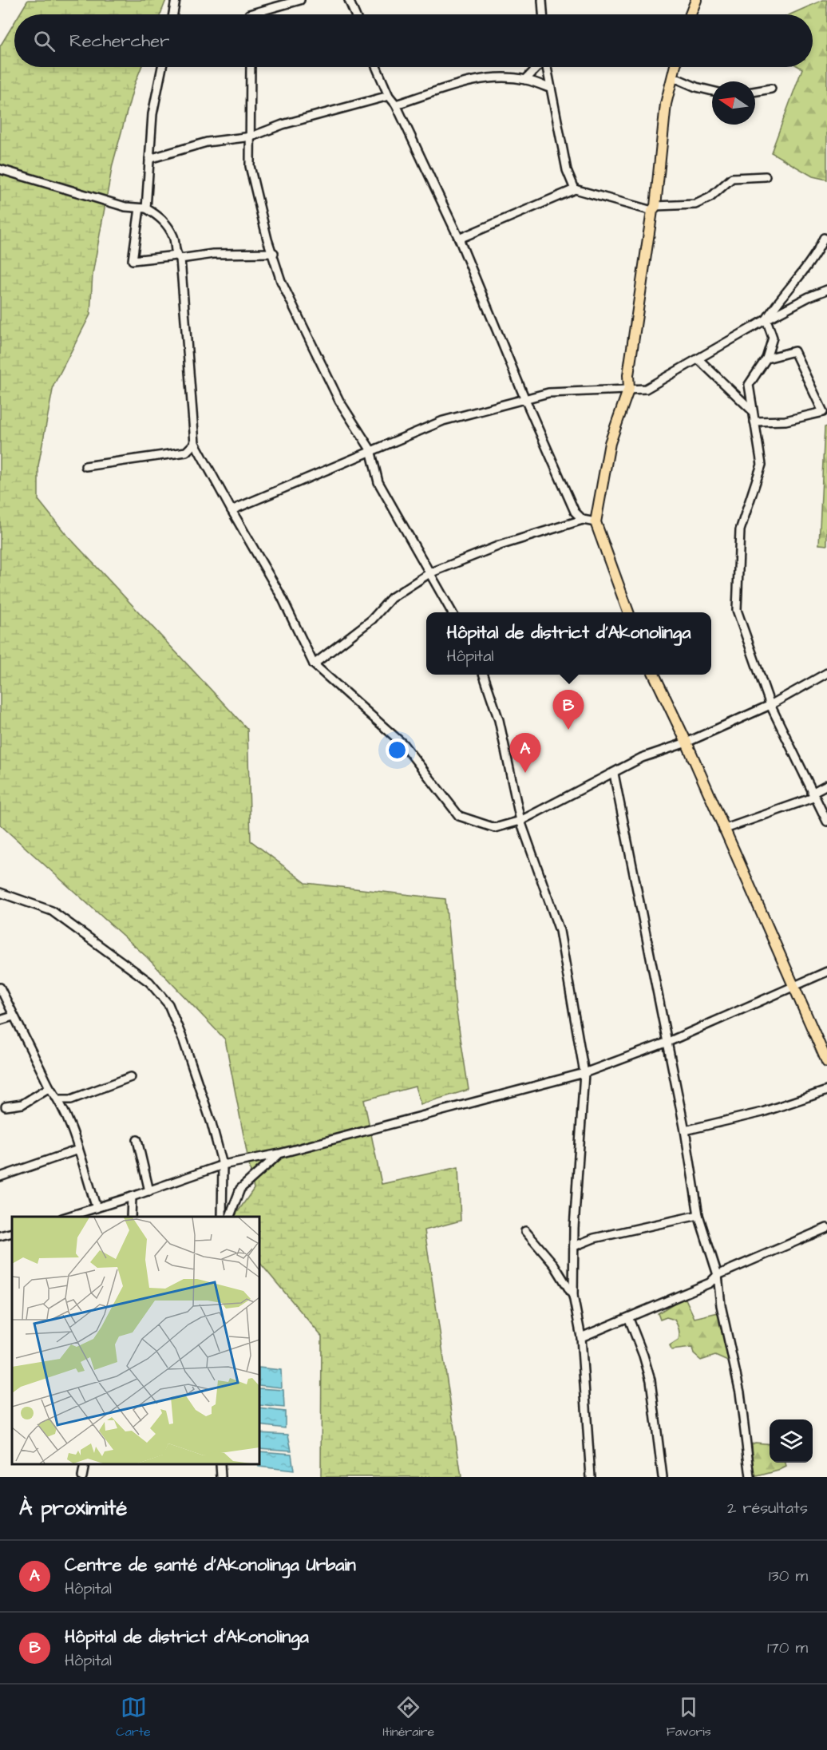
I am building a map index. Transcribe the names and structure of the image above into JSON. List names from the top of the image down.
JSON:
{
  "north": "left",
  "page": {
    "search": "Rechercher",
    "popup": ["Hôpital de district d'Akonolinga", "Hôpital"],
    "pins": ["B", "A"],
    "heading": ["À proximité", "2 résultats"],
    "list": [
      {
        "mark": "A",
        "name": "Centre de santé d'Akonolinga Urbain",
        "note": "Hôpital",
        "value": "130 m"
      },
      {
        "mark": "B",
        "name": "Hôpital de district d'Akonolinga",
        "note": "Hôpital",
        "value": "170 m"
      }
    ],
    "nav": ["Carte", "Itinéraire", "Favoris"]
  }
}
